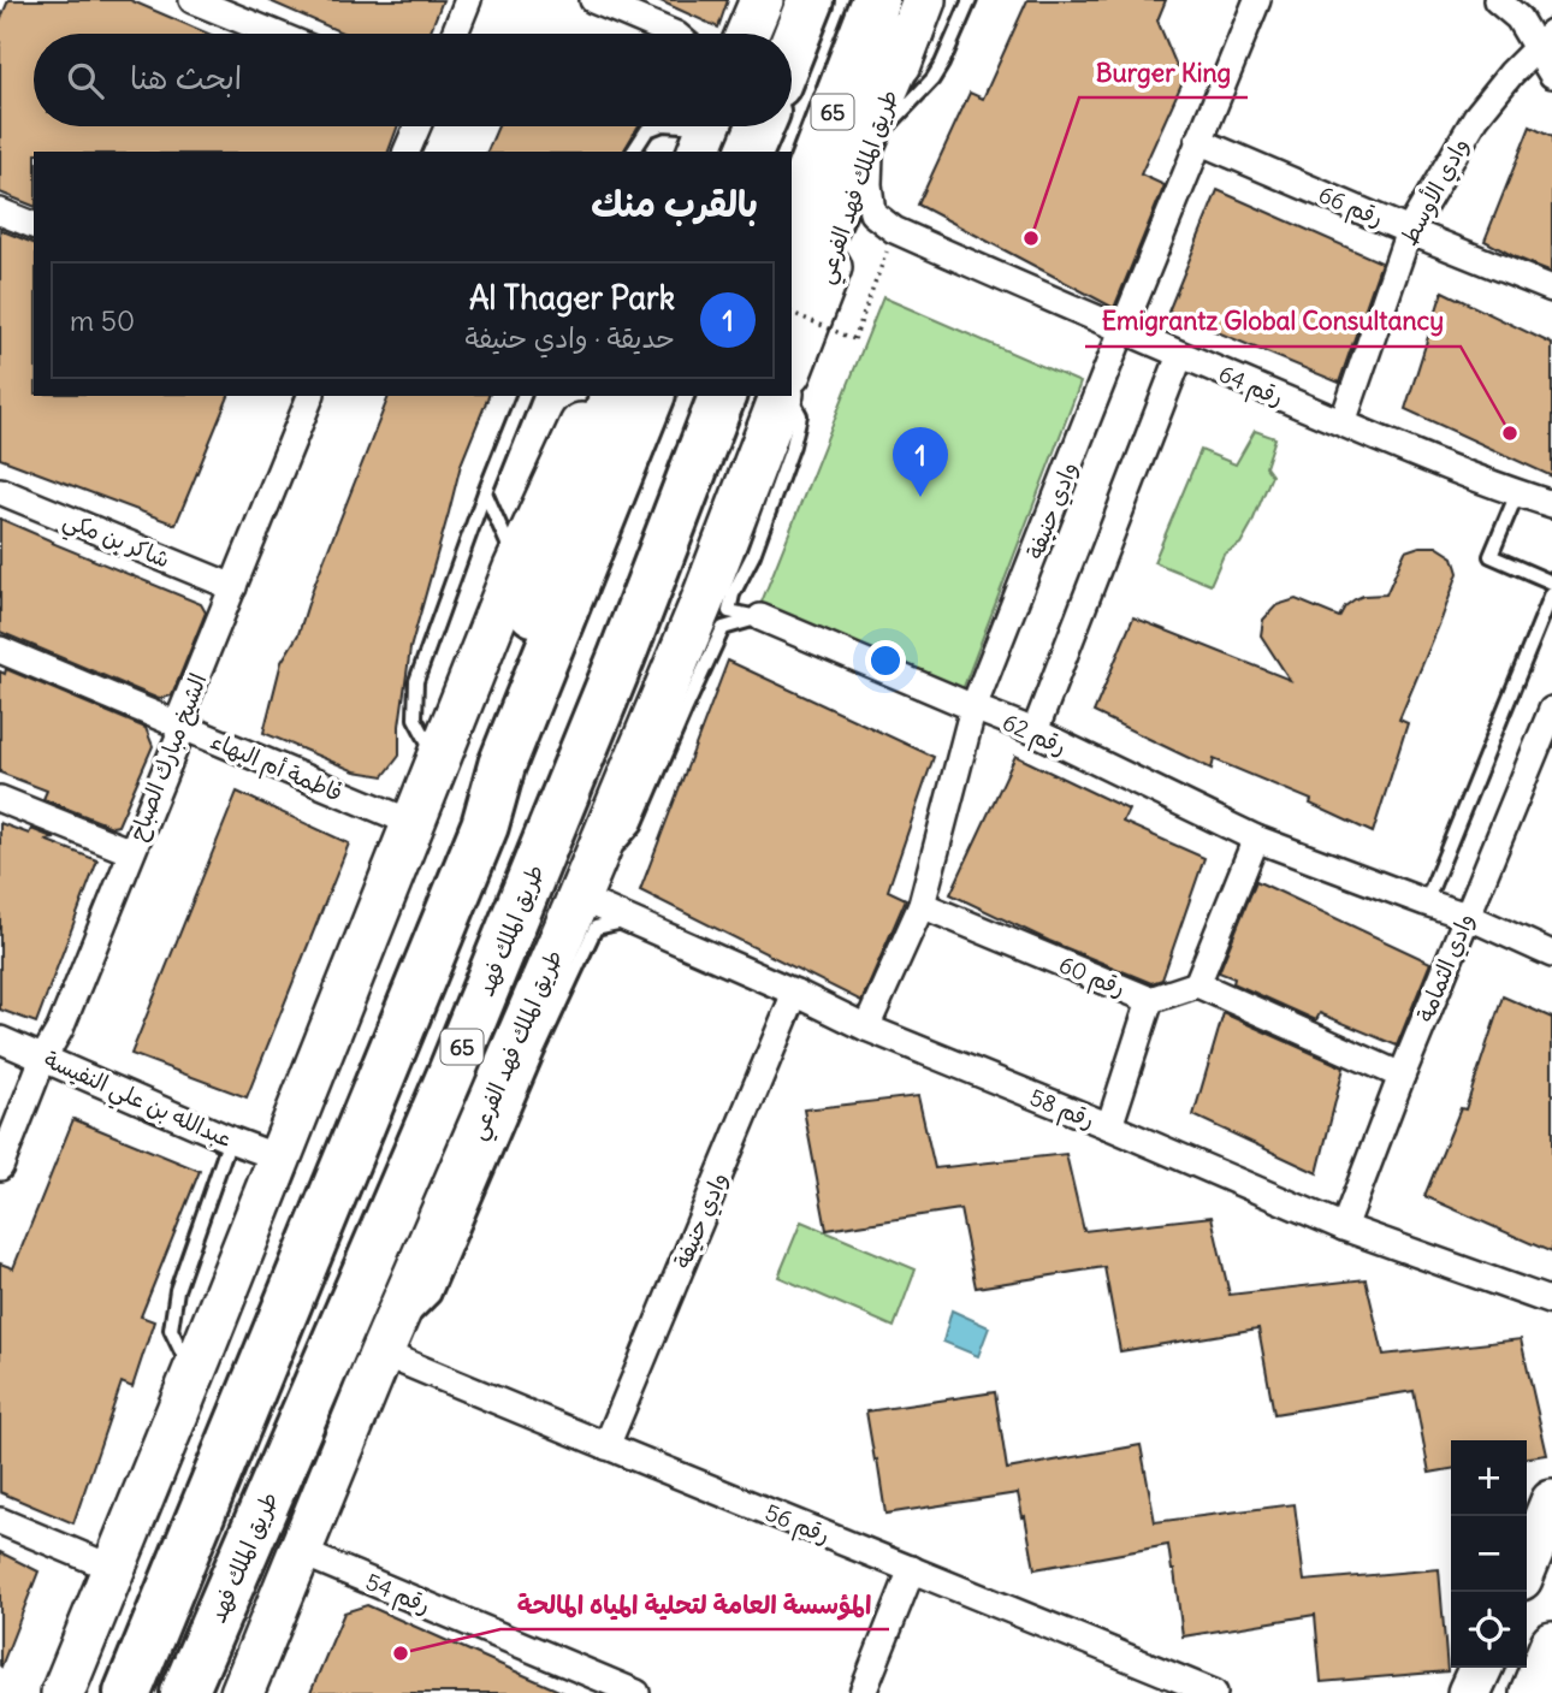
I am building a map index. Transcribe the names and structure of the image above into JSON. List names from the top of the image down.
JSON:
{
  "streets": {
    "highway": ["65", "طريق الملك فهد"],
    "main road": ["طريق الملك فهد الفرعي"],
    "street": [
      "وادي الأوسط",
      "رقم 66",
      "رقم 64",
      "وادي حنيفة",
      "شاكر بن مكي",
      "رقم 62",
      "الشيخ مبارك الصباح",
      "فاطمة أم البهاء",
      "وادي الثمامة",
      "رقم 60",
      "عبدالله بن علي النفيسة",
      "رقم 58",
      "رقم 56",
      "رقم 54"
    ]
  },
  "crossings": [
    ["طريق الملك فهد الفرعي", "رقم 64"],
    ["طريق الملك فهد الفرعي", "رقم 58"],
    ["طريق الملك فهد الفرعي", "رقم 56"],
    ["طريق الملك فهد الفرعي", "رقم 54"],
    ["وادي الأوسط", "رقم 66"],
    ["وادي الأوسط", "رقم 64"],
    ["رقم 66", "وادي حنيفة"],
    ["رقم 64", "وادي حنيفة"],
    ["وادي حنيفة", "رقم 62"],
    ["وادي حنيفة", "رقم 60"],
    ["وادي حنيفة", "رقم 58"],
    ["وادي حنيفة", "رقم 56"],
    ["شاكر بن مكي", "الشيخ مبارك الصباح"],
    ["رقم 62", "وادي الثمامة"],
    ["الشيخ مبارك الصباح", "فاطمة أم البهاء"],
    ["الشيخ مبارك الصباح", "عبدالله بن علي النفيسة"],
    ["وادي الثمامة", "رقم 58"]
  ],
  "places": ["Burger King", "Emigrantz Global Consultancy", "المؤسسة العامة لتحلية المياه المالحة"],
  "page": {
    "search": "ابحث هنا",
    "heading": "بالقرب منك",
    "list": [
      {
        "mark": "1",
        "name": "Al Thager Park",
        "note": "حديقة · وادي حنيفة",
        "value": "50 m"
      }
    ],
    "pins": "1",
    "map_buttons": ["+", "−"]
  }
}
